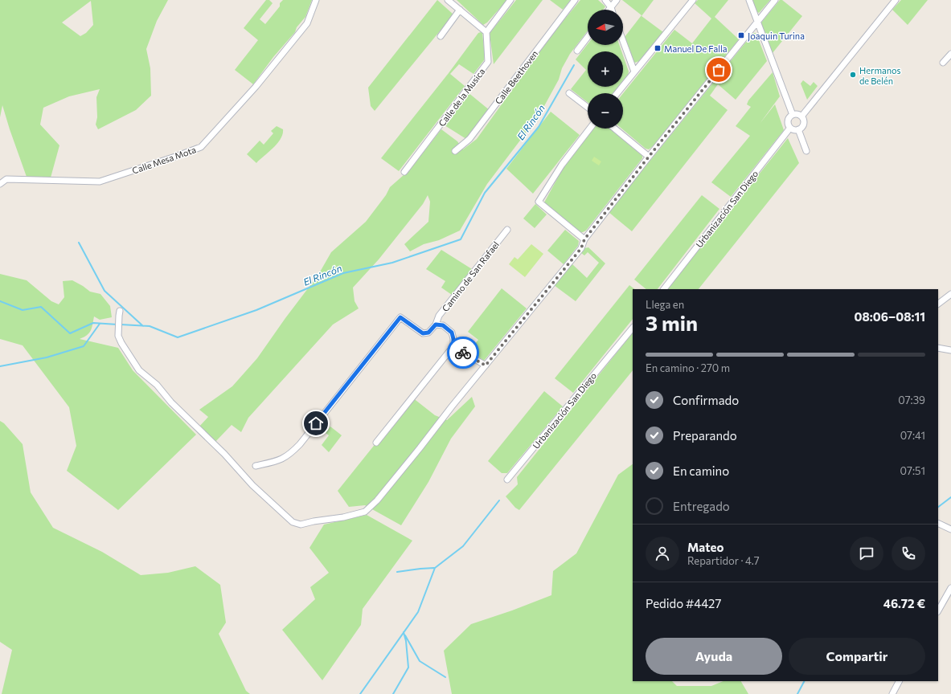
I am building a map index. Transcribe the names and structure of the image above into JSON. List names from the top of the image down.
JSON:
{
  "streets": {
    "street": [
      "Calle Beethoven",
      "Calle de la Musica",
      "Calle Mesa Mota",
      "Urbanización San Diego",
      "Camino de San Rafael"
    ]
  },
  "water": ["El Rincón"],
  "places": {
    "transit": ["Joaquin Turina", "Manuel De Falla"],
    "other": ["Hermanos de Belén"]
  },
  "north": "left",
  "page": {
    "map_buttons": ["+", "−"],
    "heading": ["3 min", "Llega en", "08:06–08:11"],
    "panel": [
      "Mateo",
      "Repartidor · 4.7",
      "Pedido #4427",
      "46.72 €"
    ],
    "bar": "En camino · 270 m",
    "list": [
      ["Confirmado", "07:39"],
      ["Preparando", "07:41"],
      ["En camino", "07:51"],
      "Entregado"
    ],
    "buttons": ["Ayuda", "Compartir"]
  }
}
